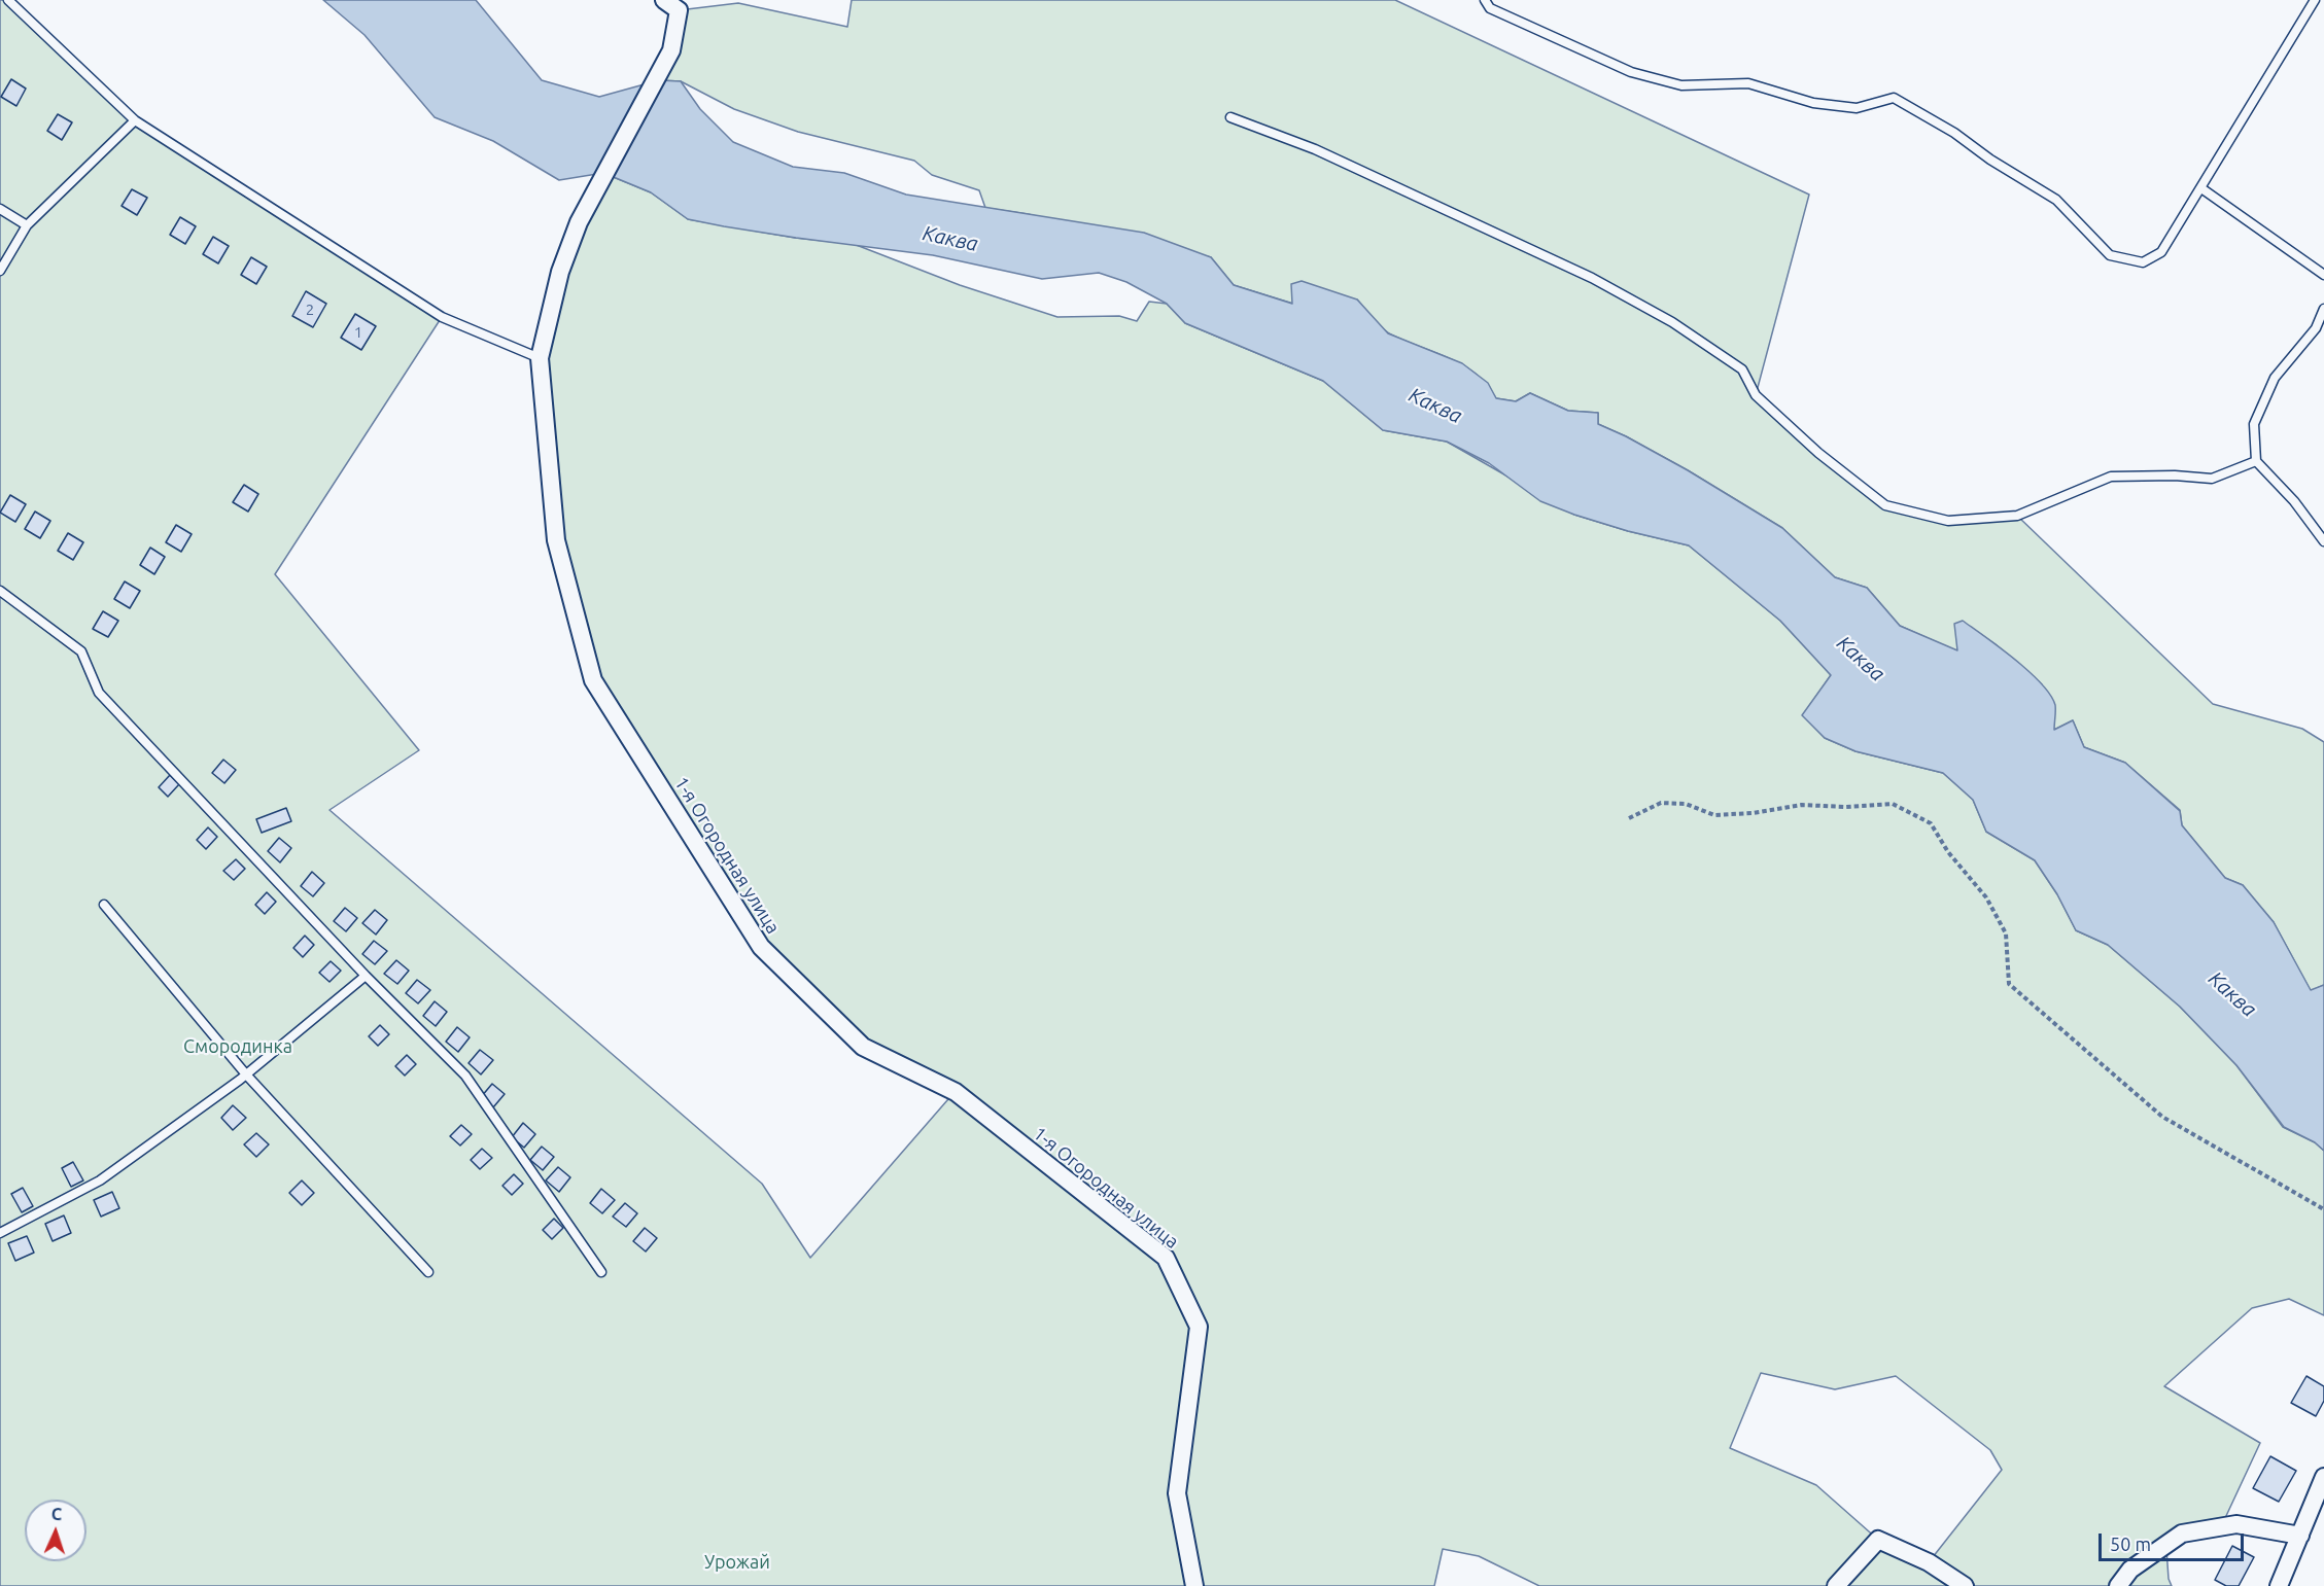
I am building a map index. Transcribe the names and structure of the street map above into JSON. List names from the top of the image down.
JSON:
{
  "streets": {
    "street": ["1-я Огородная улица"]
  },
  "water": ["Каква"],
  "parks": ["Смородинка", "Урожай"],
  "house_numbers": ["2", "1"],
  "scale_bar": "50 m",
  "north": "top"
}
